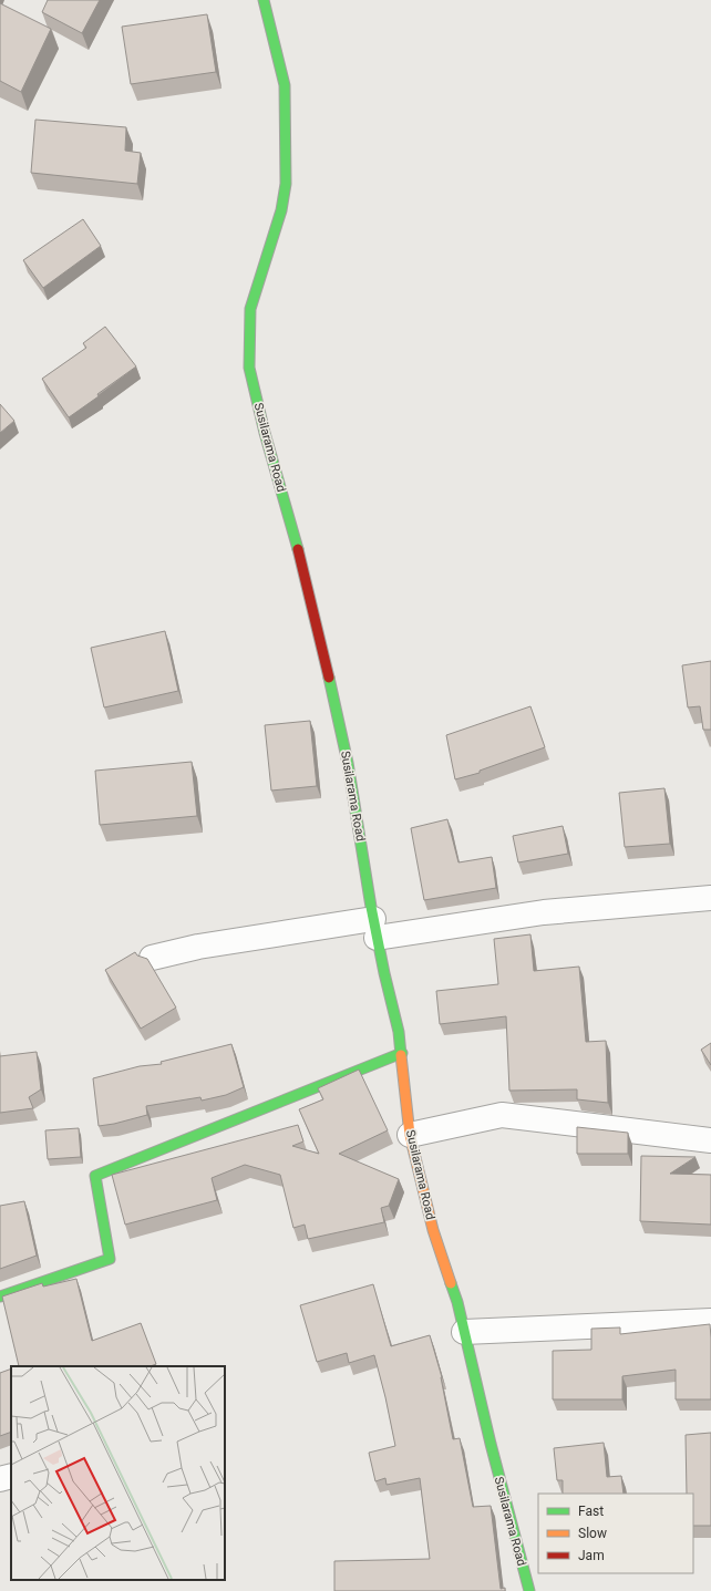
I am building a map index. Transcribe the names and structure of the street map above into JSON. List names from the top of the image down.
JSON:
{
  "streets": {
    "street": ["Susilarama Road"]
  },
  "legend": ["Fast", "Slow", "Jam"]
}
